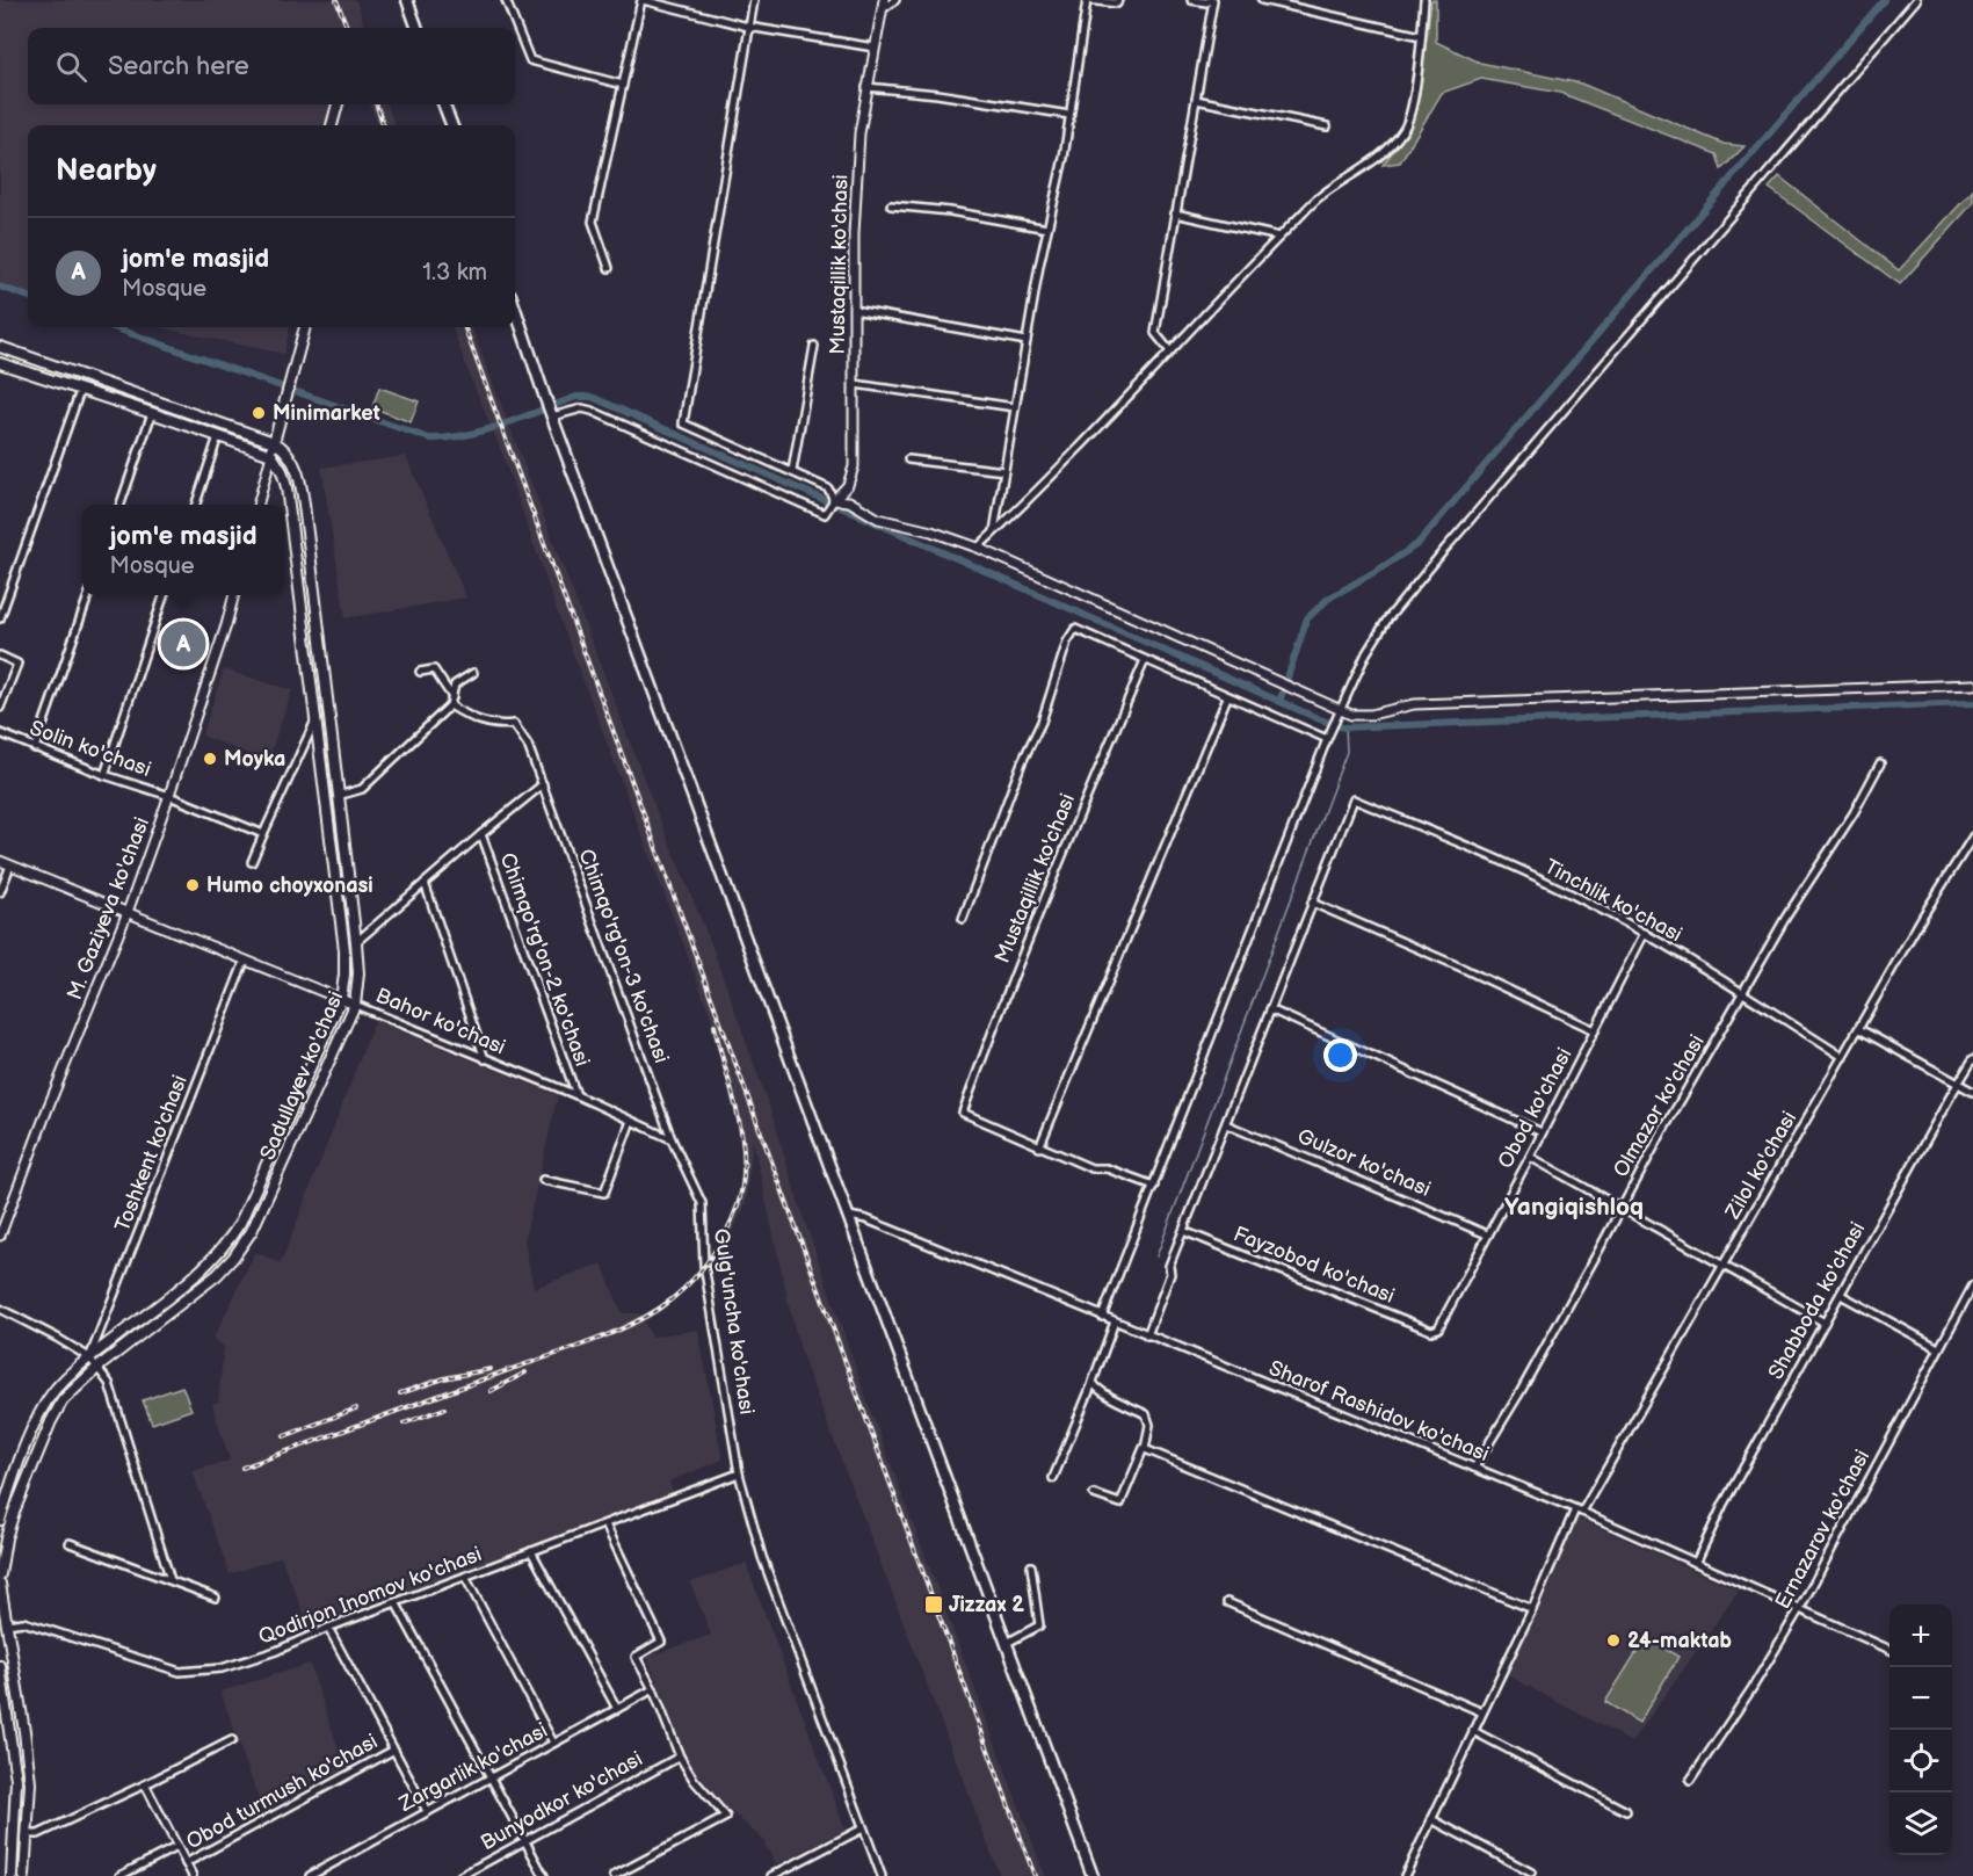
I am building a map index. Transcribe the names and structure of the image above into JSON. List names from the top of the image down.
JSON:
{
  "streets": {
    "main road": ["Sadullayev ko'chasi"],
    "street": [
      "Mustaqillik ko'chasi",
      "Solin ko'chasi",
      "Tinchlik ko'chasi",
      "M. Gaziyeva ko'chasi",
      "Chimqo'rg'on-3 ko'chasi",
      "Chimqo'rg'on-2 ko'chasi",
      "Bahor ko'chasi",
      "Olmazor ko'chasi",
      "Obod ko'chasi",
      "Toshkent ko'chasi",
      "Gulzor ko'chasi",
      "Zilol ko'chasi",
      "Fayzobod ko'chasi",
      "Shabboda ko'chasi",
      "Gulg'uncha ko'chasi",
      "Sharof Rashidov ko'chasi",
      "Ernazarov ko'chasi",
      "Qodirjon Inomov ko'chasi",
      "Zargarlik ko'chasi",
      "Obod turmush ko'chasi",
      "Bunyodkor ko'chasi"
    ]
  },
  "crossings": [
    ["Solin ko'chasi", "M. Gaziyeva ko'chasi"],
    ["Tinchlik ko'chasi", "Olmazor ko'chasi"],
    ["Tinchlik ko'chasi", "Obod ko'chasi"],
    ["Tinchlik ko'chasi", "Zilol ko'chasi"],
    ["M. Gaziyeva ko'chasi", "Bahor ko'chasi"],
    ["Chimqo'rg'on-3 ko'chasi", "Bahor ko'chasi"],
    ["Chimqo'rg'on-3 ko'chasi", "Gulg'uncha ko'chasi"],
    ["Chimqo'rg'on-2 ko'chasi", "Bahor ko'chasi"],
    ["Bahor ko'chasi", "Sadullayev ko'chasi"],
    ["Bahor ko'chasi", "Toshkent ko'chasi"],
    ["Bahor ko'chasi", "Gulg'uncha ko'chasi"],
    ["Olmazor ko'chasi", "Sharof Rashidov ko'chasi"],
    ["Obod ko'chasi", "Gulzor ko'chasi"],
    ["Obod ko'chasi", "Fayzobod ko'chasi"],
    ["Zilol ko'chasi", "Sharof Rashidov ko'chasi"],
    ["Shabboda ko'chasi", "Sharof Rashidov ko'chasi"],
    ["Gulg'uncha ko'chasi", "Qodirjon Inomov ko'chasi"],
    ["Sharof Rashidov ko'chasi", "Ernazarov ko'chasi"]
  ],
  "districts": ["Yangiqishloq"],
  "places": {
    "other": [
      "Minimarket",
      "Moyka",
      "Humo choyxonasi",
      "24-maktab"
    ],
    "transit": ["Jizzax 2"]
  },
  "page": {
    "search": "Search here",
    "heading": "Nearby",
    "list": [
      {
        "mark": "A",
        "name": "jom'e masjid",
        "note": "Mosque",
        "value": "1.3 km"
      }
    ],
    "popup": ["jom'e masjid", "Mosque"],
    "pins": "A",
    "map_buttons": ["+", "−"]
  }
}
